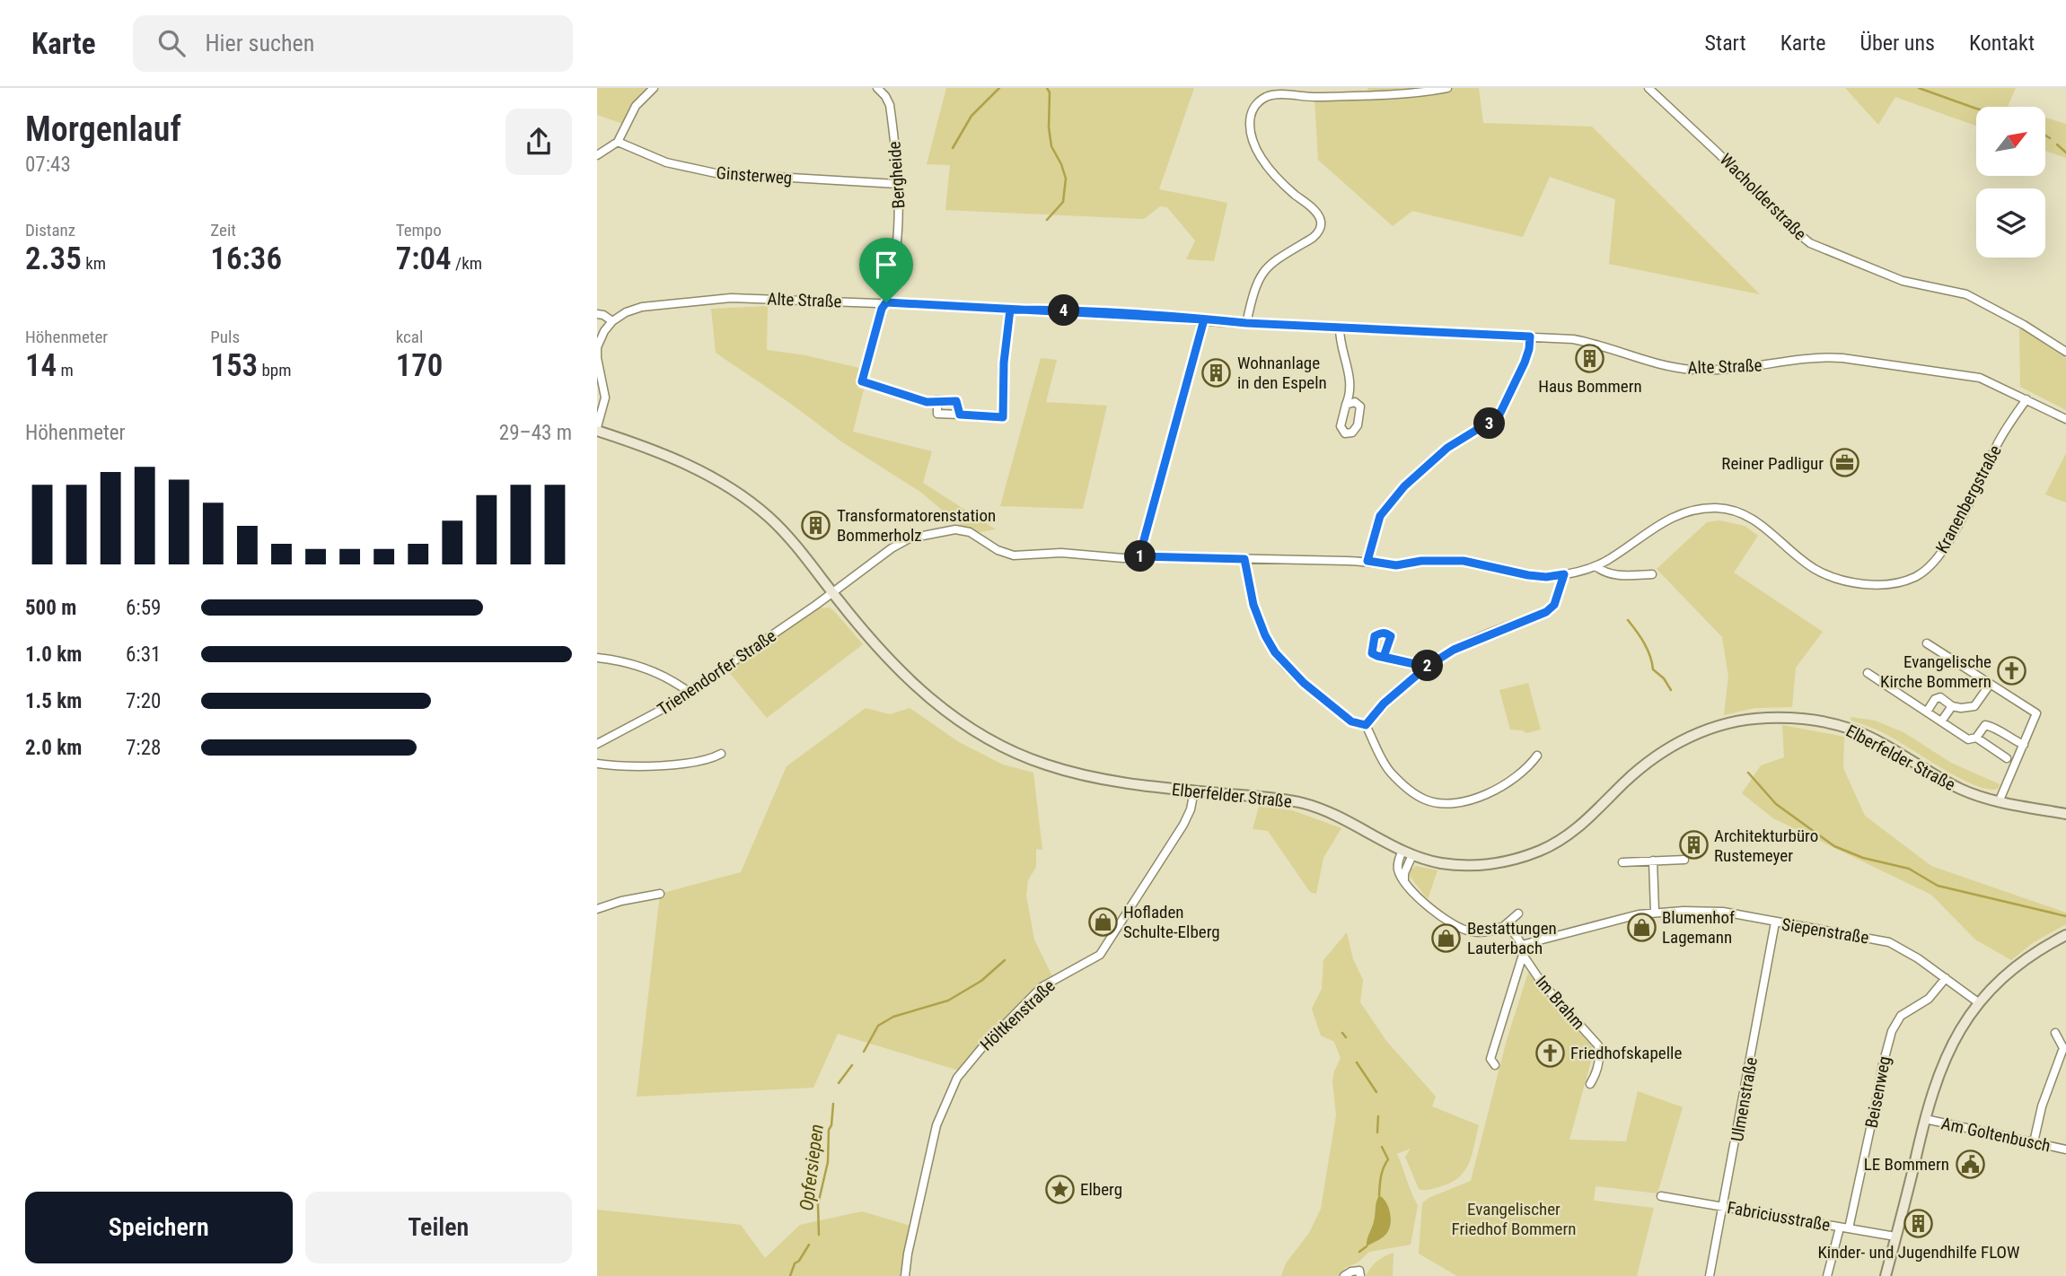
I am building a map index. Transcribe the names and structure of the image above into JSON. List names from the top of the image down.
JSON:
{
  "streets": {
    "main road": ["Elberfelder Straße"],
    "street": [
      "Ginsterweg",
      "Bergheide",
      "Wacholderstraße",
      "Alte Straße",
      "Kranenbergstraße",
      "Trienendorfer Straße",
      "Siepenstraße",
      "Im Brahm",
      "Höltkenstraße",
      "Beisenweg",
      "Ulmenstraße",
      "Am Goltenbusch",
      "Fabriciusstraße"
    ]
  },
  "crossings": [
    ["Ginsterweg", "Bergheide"],
    ["Bergheide", "Alte Straße"],
    ["Alte Straße", "Kranenbergstraße"],
    ["Kranenbergstraße", "Trienendorfer Straße"],
    ["Kranenbergstraße", "Elberfelder Straße"],
    ["Trienendorfer Straße", "Elberfelder Straße"],
    ["Elberfelder Straße", "Höltkenstraße"],
    ["Siepenstraße", "Beisenweg"],
    ["Siepenstraße", "Ulmenstraße"],
    ["Beisenweg", "Fabriciusstraße"],
    ["Ulmenstraße", "Fabriciusstraße"]
  ],
  "water": ["Opfersiepen"],
  "parks": ["Evangelischer Friedhof Bommern"],
  "places": {
    "building": [
      "Haus Bommern",
      "Wohnanlage in den Espeln",
      "Transformatorenstation Bommerholz",
      "Architekturbüro Rustemeyer",
      "Kinder- und Jugendhilfe FLOW"
    ],
    "office": ["Reiner Padligur"],
    "church": ["Evangelische Kirche Bommern", "Friedhofskapelle"],
    "shop": ["Hofladen Schulte-Elberg", "Blumenhof Lagemann", "Bestattungen Lauterbach"],
    "public building": ["LE Bommern"],
    "place": ["Elberg"]
  },
  "north": "top right",
  "page": {
    "header": "Karte",
    "search": "Hier suchen",
    "nav": [
      "Start",
      "Karte",
      "Über uns",
      "Kontakt"
    ],
    "heading": ["Morgenlauf", "07:43"],
    "stats": [
      ["Distanz", "2.35 km"],
      ["Zeit", "16:36"],
      ["Tempo", "7:04 /km"],
      ["Höhenmeter", "14 m"],
      ["Puls", "153 bpm"],
      ["kcal", "170"]
    ],
    "pins": [
      "4",
      "3",
      "1",
      "2"
    ],
    "chart": ["Höhenmeter", "29–43 m"],
    "list": [
      {
        "name": "500 m",
        "note": "6:59"
      },
      {
        "name": "1.0 km",
        "note": "6:31"
      },
      {
        "name": "1.5 km",
        "note": "7:20"
      },
      {
        "name": "2.0 km",
        "note": "7:28"
      }
    ],
    "buttons": ["Speichern", "Teilen"]
  }
}
